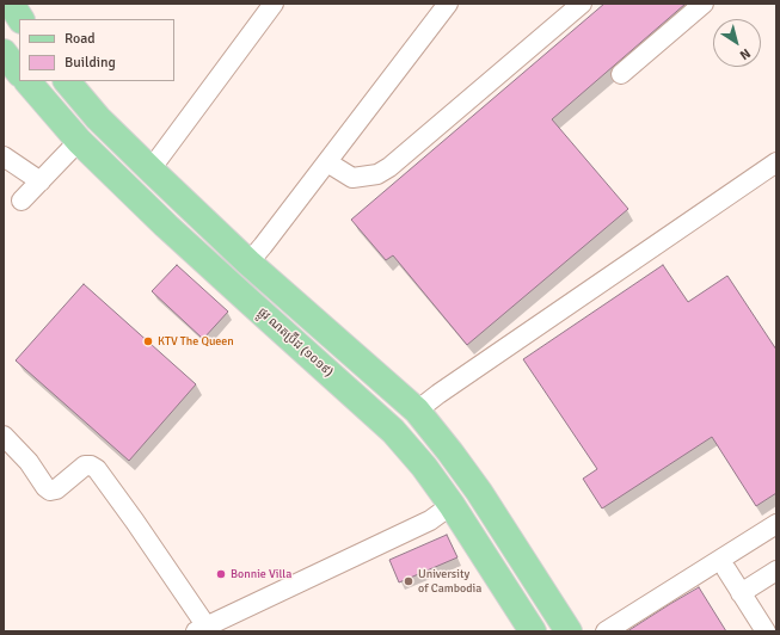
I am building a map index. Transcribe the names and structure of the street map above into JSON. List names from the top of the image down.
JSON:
{
  "streets": {
    "main road": ["ផ្លូវ ណតប្រ៊ីដ (១០១៩)"]
  },
  "places": ["KTV The Queen", "Bonnie Villa", "University of Cambodia"],
  "legend": ["Road", "Building"],
  "north": "bottom right"
}
